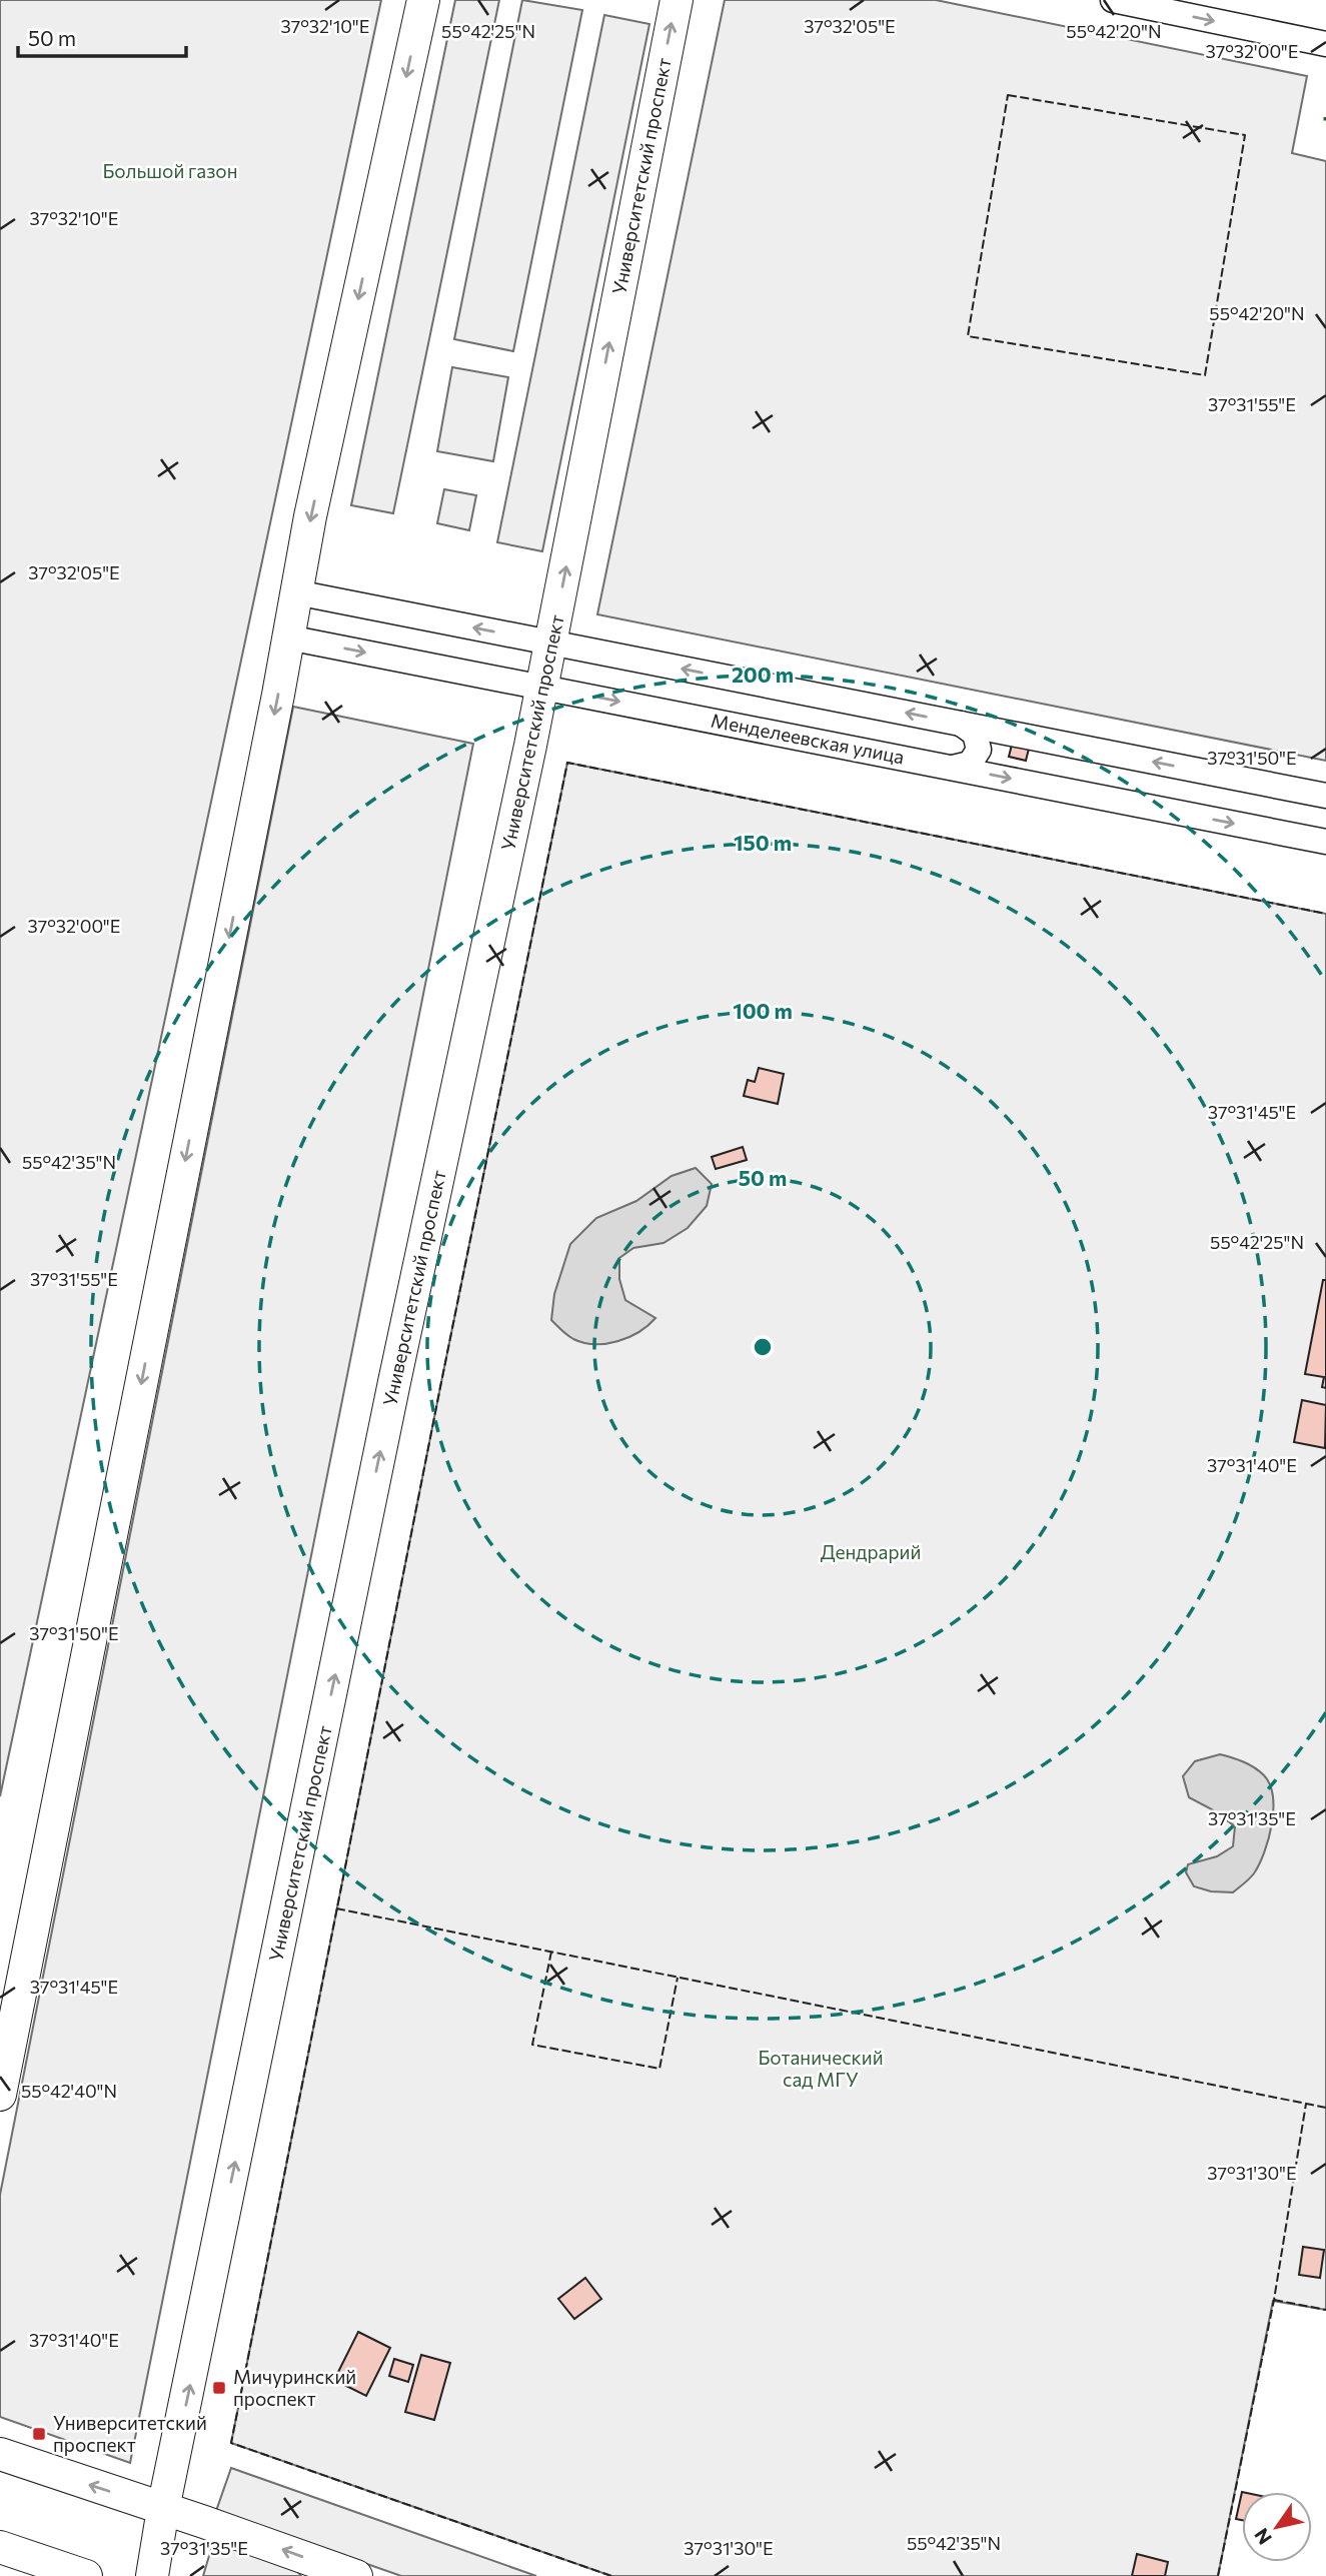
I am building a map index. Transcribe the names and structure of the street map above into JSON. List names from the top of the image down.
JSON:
{
  "streets": {
    "main road": ["Университетский проспект"],
    "street": ["Менделеевская улица"]
  },
  "crossings": [
    ["Университетский проспект", "Менделеевская улица"]
  ],
  "parks": ["Большой газон", "Дендрарий", "Ботанический сад МГУ"],
  "places": {
    "transit": ["Мичуринский проспект", "Университетский проспект"]
  },
  "scale_bar": "50 m",
  "north": "bottom left",
  "coordinates": [
    "37°32'10\"E",
    "37°32'05\"E",
    "55°42'25\"N",
    "55°42'20\"N",
    "37°32'00\"E",
    "37°31'55\"E",
    "37°31'50\"E",
    "37°31'45\"E",
    "55°42'35\"N",
    "37°31'40\"E",
    "37°31'35\"E",
    "55°42'40\"N",
    "37°31'30\"E"
  ],
  "rings": [
    "200 m",
    "150 m",
    "100 m",
    "50 m"
  ]
}
